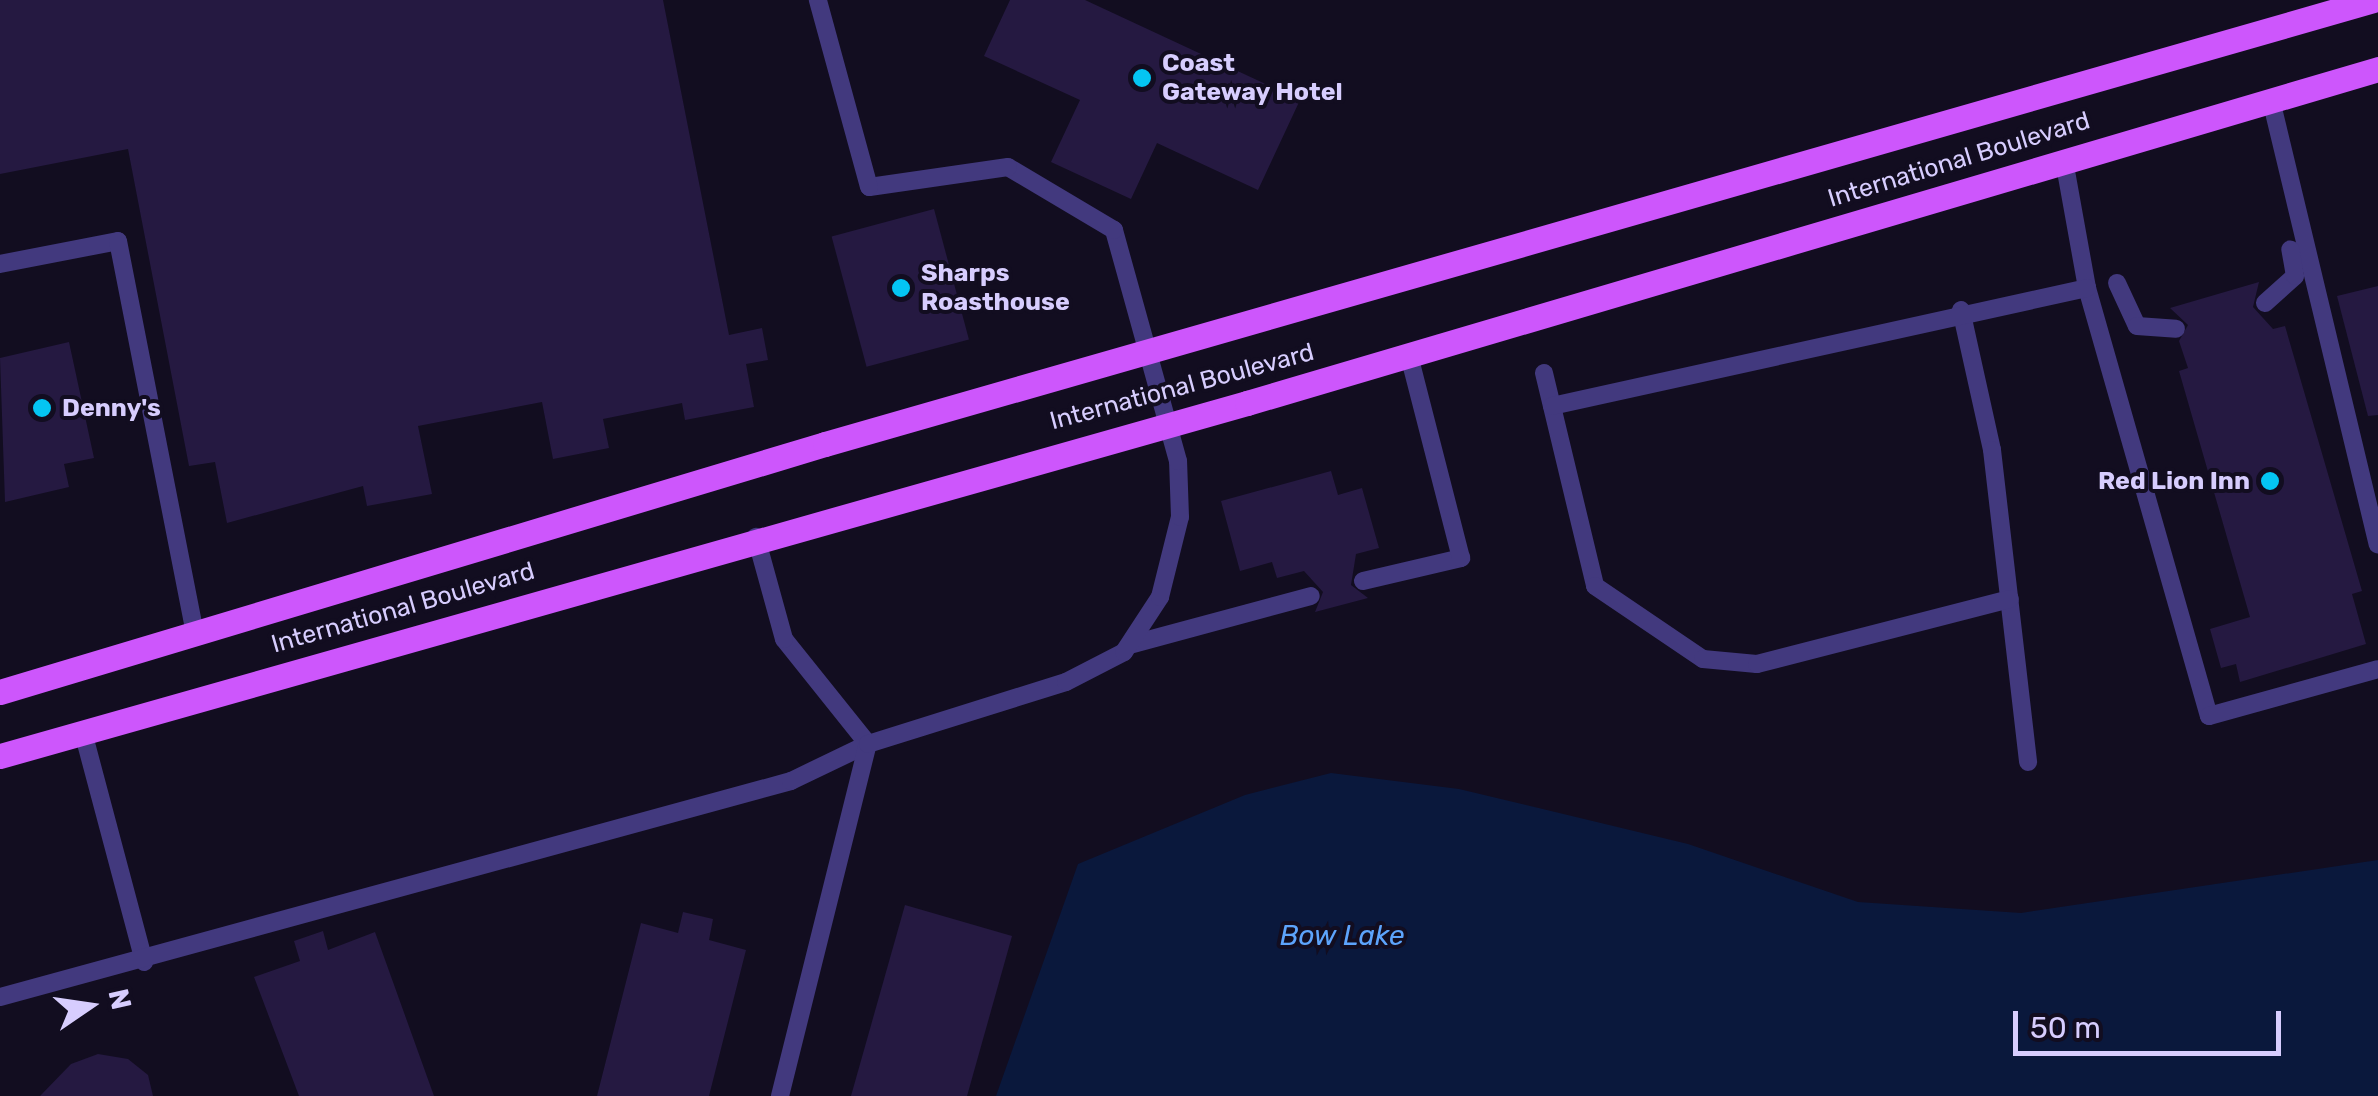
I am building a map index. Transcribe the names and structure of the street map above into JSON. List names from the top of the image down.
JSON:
{
  "streets": {
    "main road": ["International Boulevard"]
  },
  "water": ["Bow Lake"],
  "places": [
    "Coast Gateway Hotel",
    "Sharps Roasthouse",
    "Denny's",
    "Red Lion Inn"
  ],
  "scale_bar": "50 m",
  "north": "right"
}
